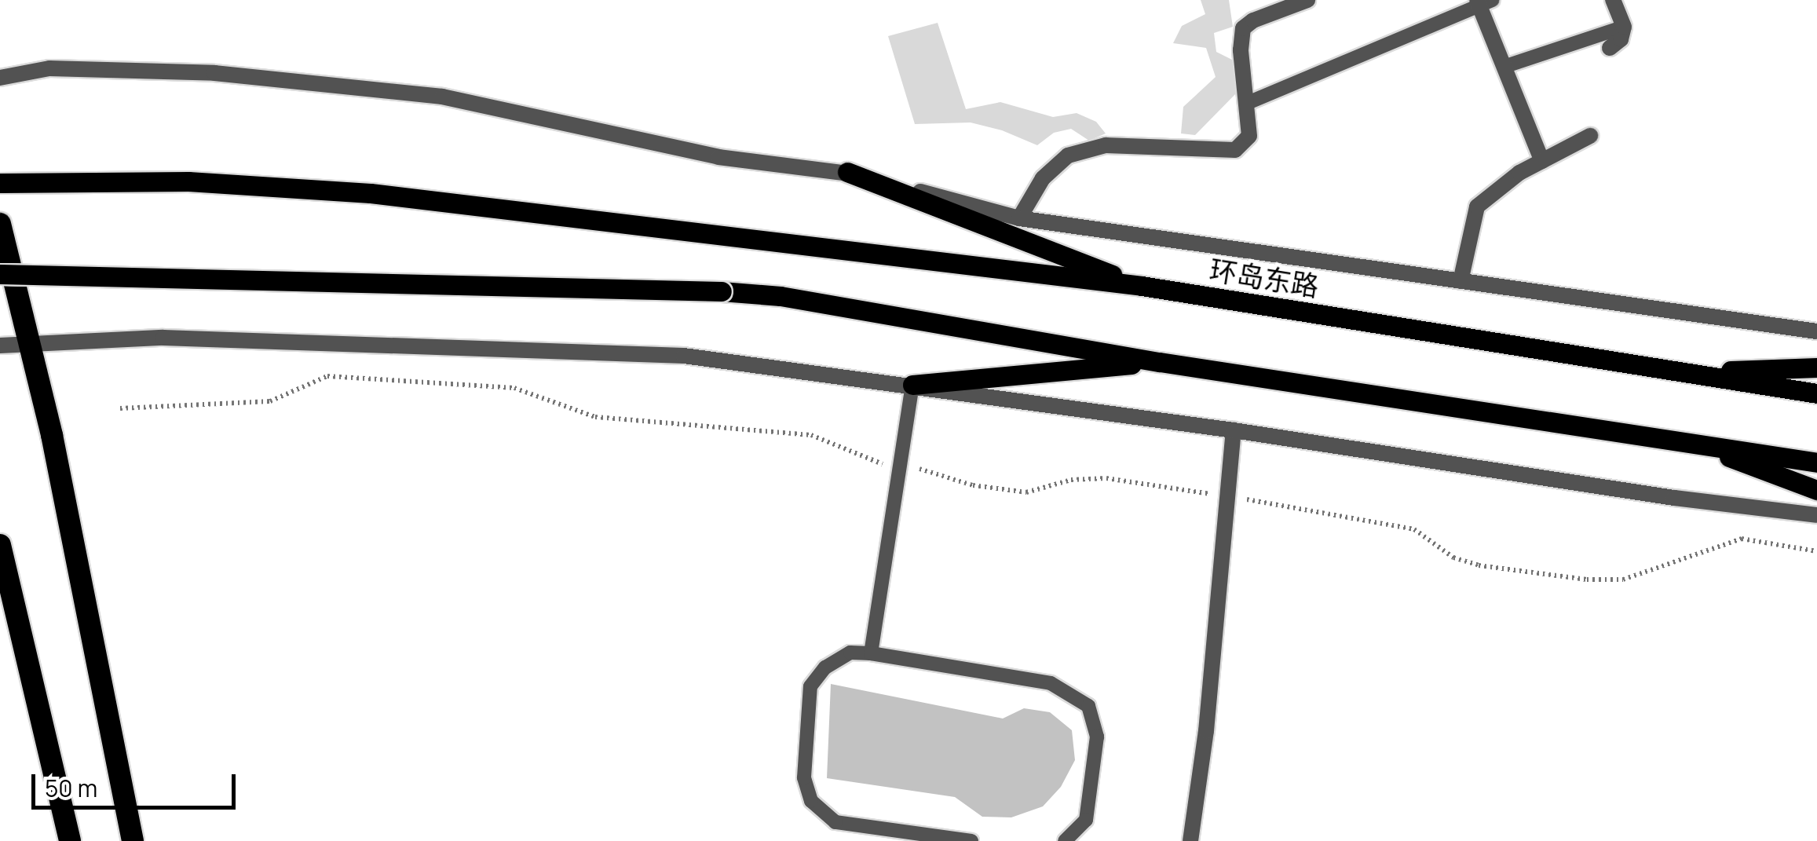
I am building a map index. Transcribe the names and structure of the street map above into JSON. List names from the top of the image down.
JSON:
{
  "streets": {
    "main road": ["环岛东路"]
  },
  "scale_bar": "50 m"
}
